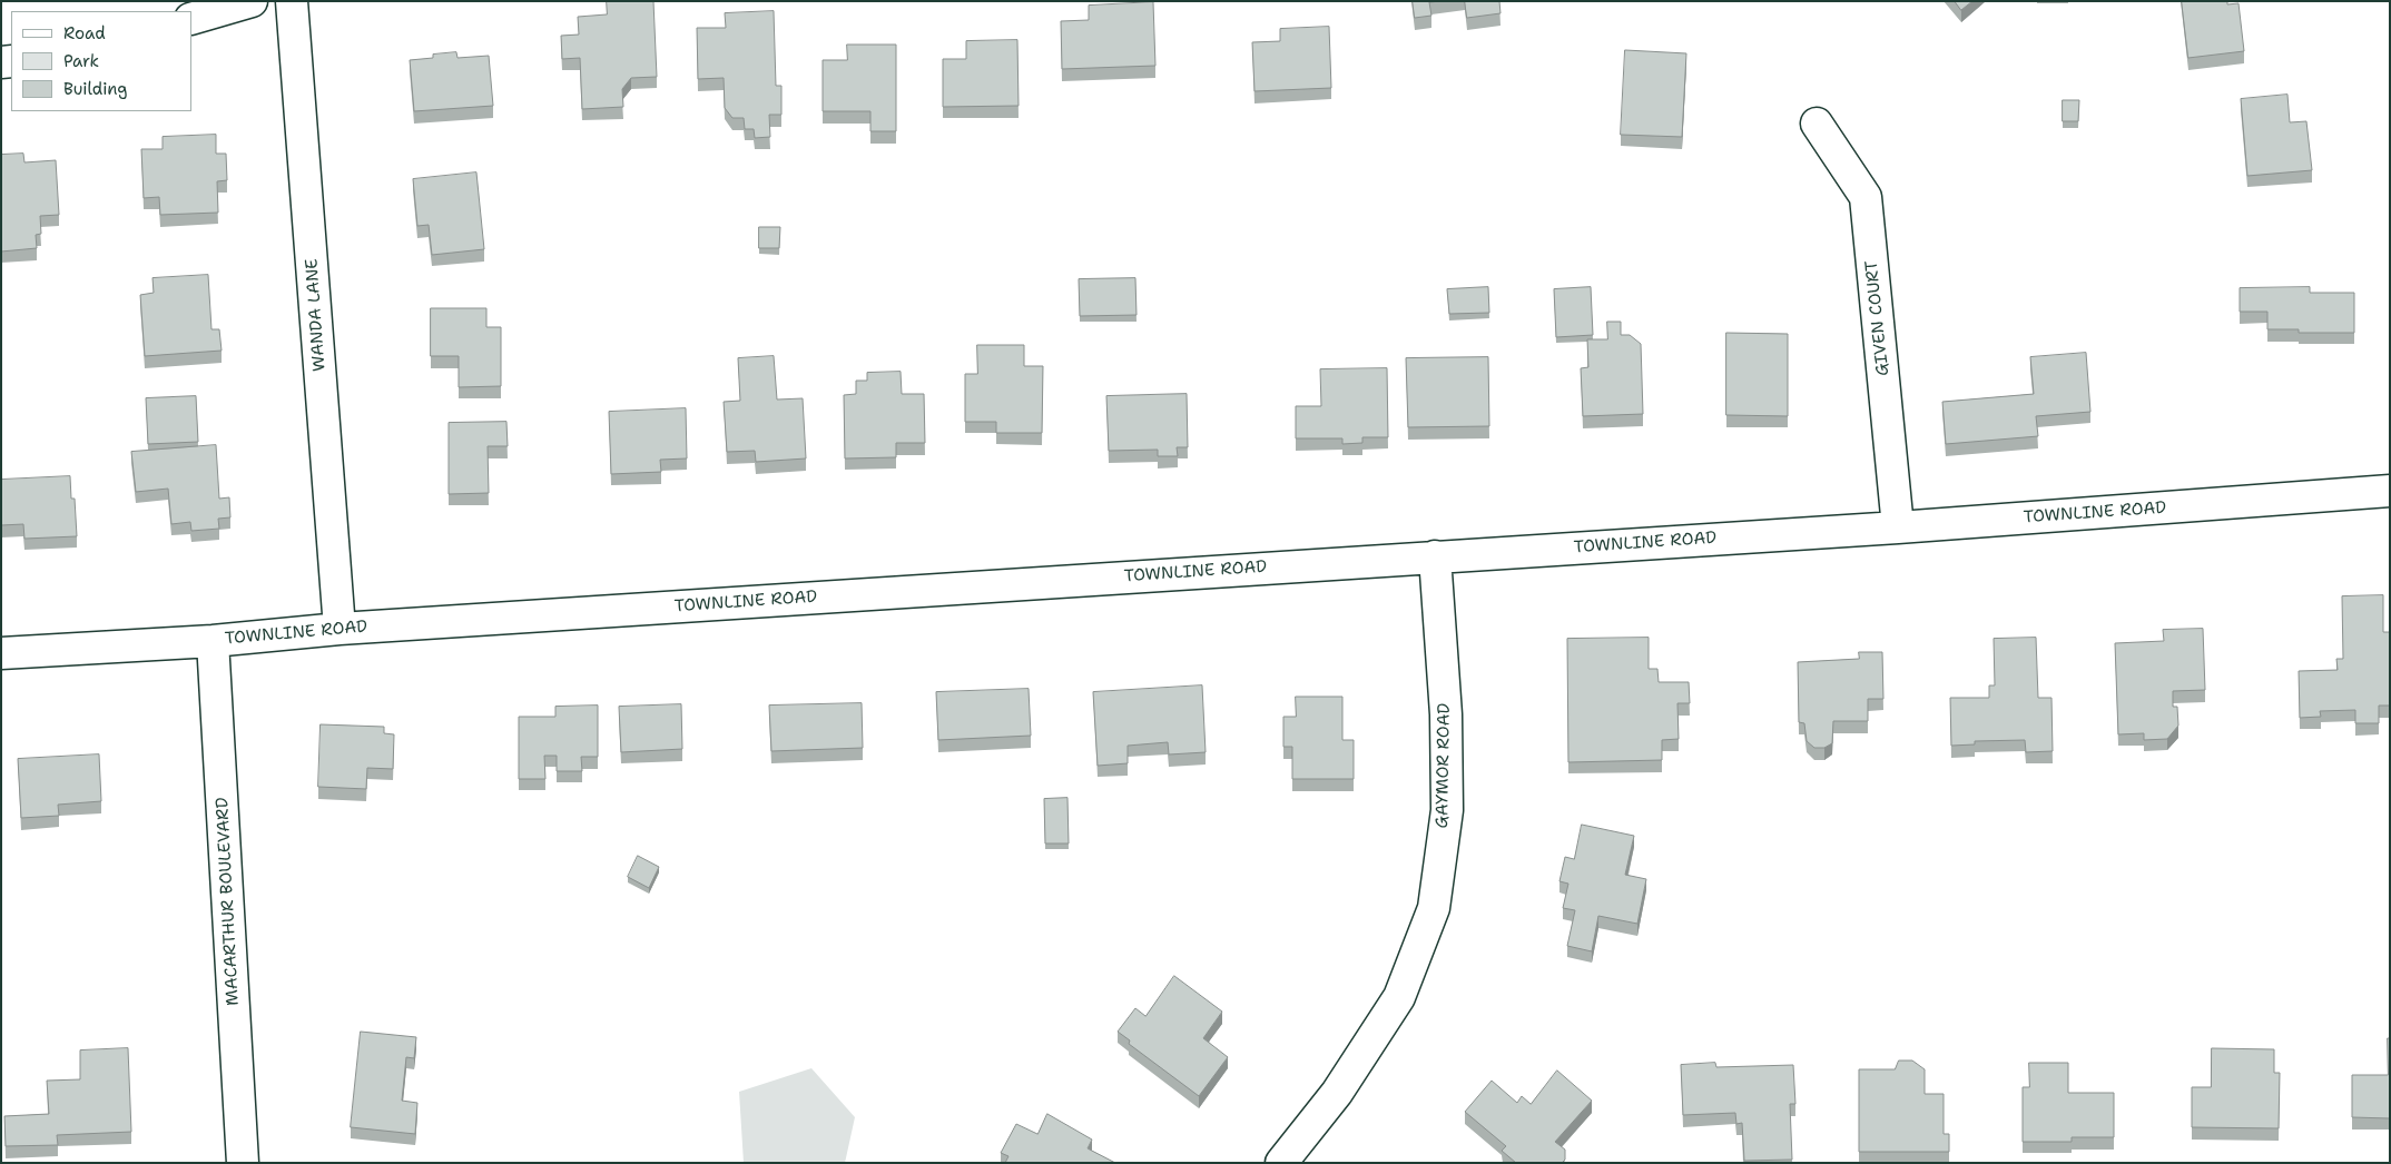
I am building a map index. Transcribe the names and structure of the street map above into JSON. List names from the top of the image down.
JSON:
{
  "streets": {
    "street": [
      "WANDA LANE",
      "GIVEN COURT",
      "TOWNLINE ROAD",
      "GAYMOR ROAD",
      "MACARTHUR BOULEVARD"
    ]
  },
  "crossings": [
    ["WANDA LANE", "TOWNLINE ROAD"],
    ["GIVEN COURT", "TOWNLINE ROAD"],
    ["TOWNLINE ROAD", "GAYMOR ROAD"],
    ["TOWNLINE ROAD", "MACARTHUR BOULEVARD"]
  ],
  "legend": ["Road", "Park", "Building"]
}
